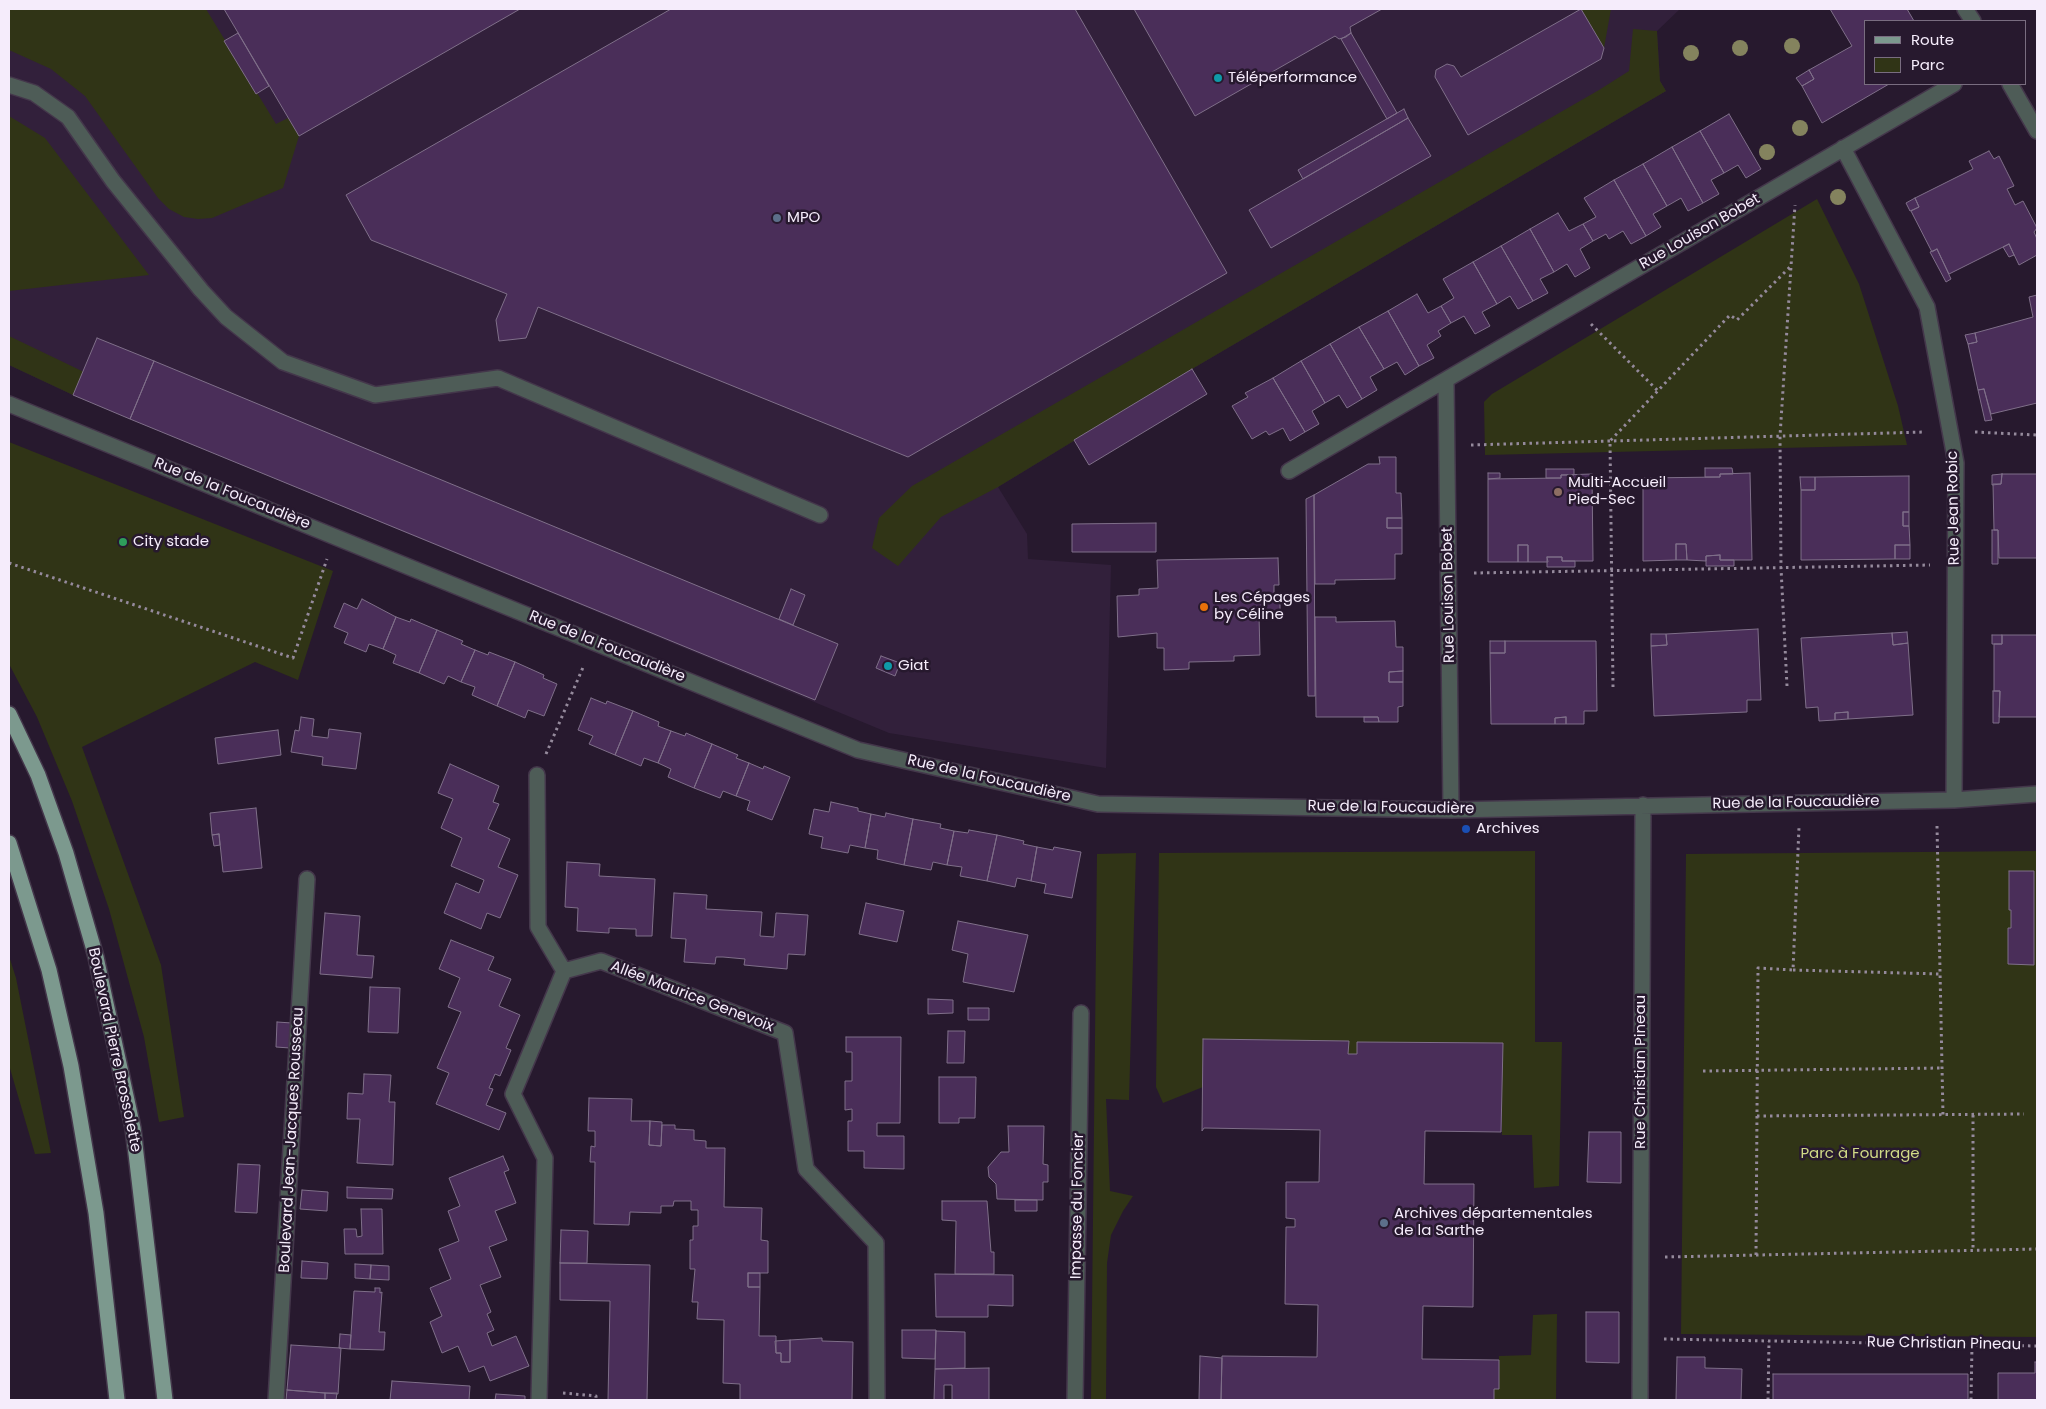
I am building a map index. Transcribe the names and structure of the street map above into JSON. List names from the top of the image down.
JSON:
{
  "streets": {
    "main road": ["Boulevard Pierre Brossolette"],
    "street": [
      "Rue Louison Bobet",
      "Rue de la Foucaudière",
      "Rue Jean Robic",
      "Allée Maurice Genevoix",
      "Rue Christian Pineau",
      "Boulevard Jean-Jacques Rousseau",
      "Impasse du Foncier"
    ]
  },
  "crossings": [
    ["Rue Louison Bobet", "Rue de la Foucaudière"],
    ["Rue Louison Bobet", "Rue Jean Robic"],
    ["Rue de la Foucaudière", "Rue Jean Robic"],
    ["Rue de la Foucaudière", "Rue Christian Pineau"]
  ],
  "parks": ["Parc à Fourrage"],
  "places": [
    "Téléperformance",
    "MPO",
    "Multi-Accueil Pied-Sec",
    "City stade",
    "Les Cépages by Céline",
    "Giat",
    "Archives",
    "Archives départementales de la Sarthe"
  ],
  "legend": ["Route", "Parc"]
}
